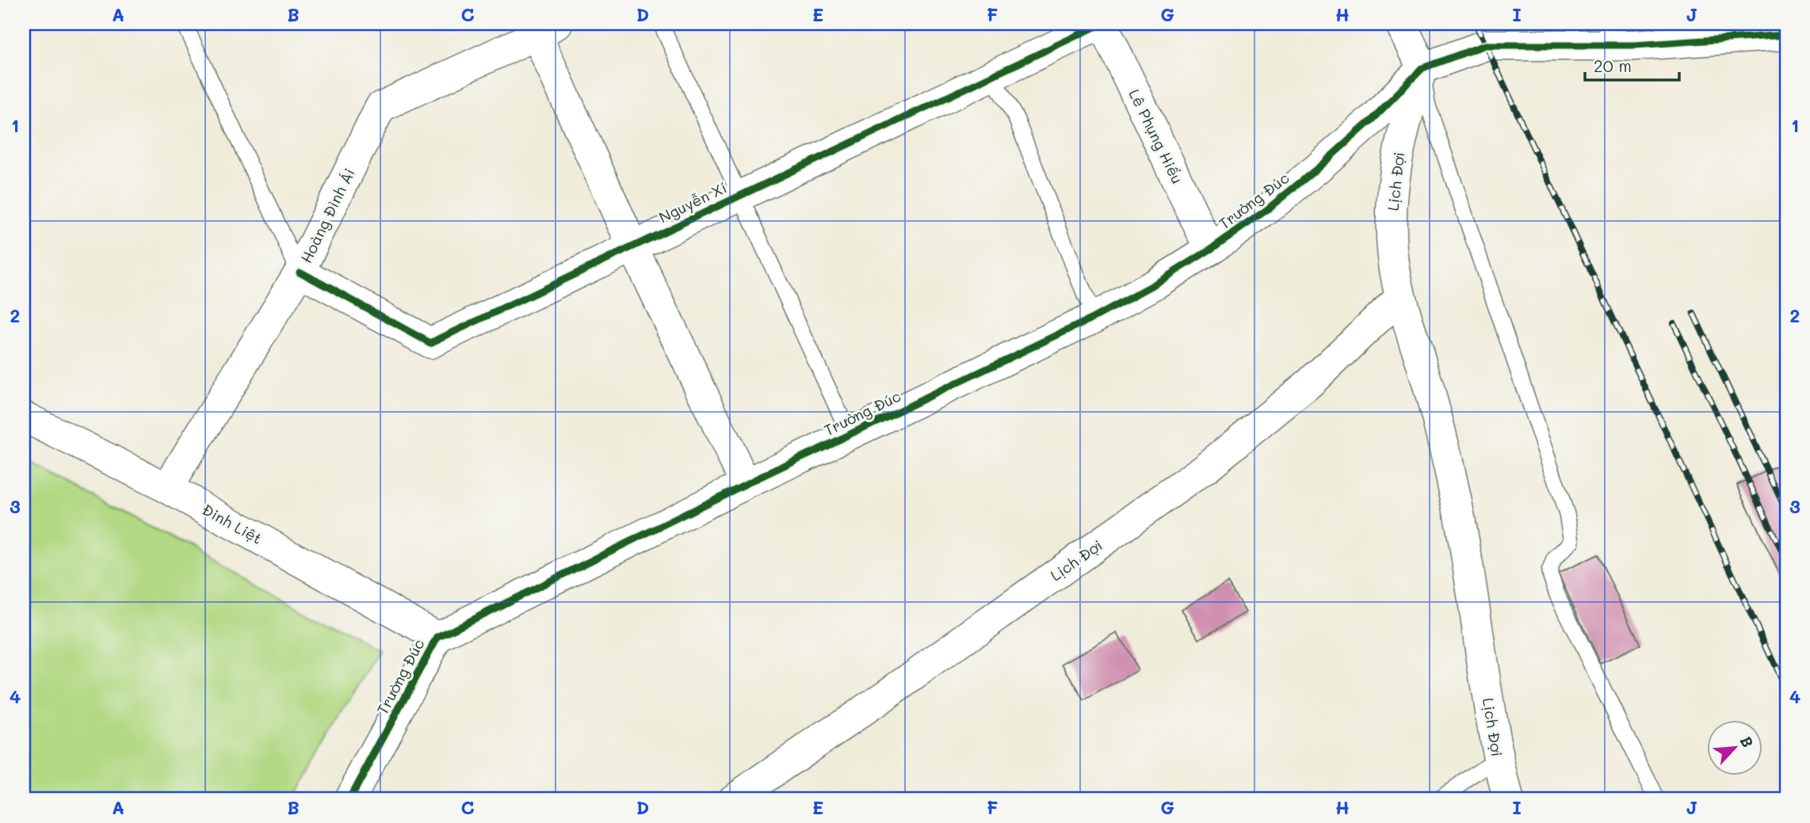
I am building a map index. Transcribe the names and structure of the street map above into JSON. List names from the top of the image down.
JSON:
{
  "streets": {
    "street": [
      "Lê Phụng Hiểu",
      "Lịch Đợi",
      "Trường Đúc",
      "Nguyễn Xí",
      "Hoàng Đình Ái",
      "Đinh Liệt"
    ]
  },
  "crossings": [
    ["Lê Phụng Hiểu", "Trường Đúc"],
    ["Lê Phụng Hiểu", "Nguyễn Xí"],
    ["Lịch Đợi", "Trường Đúc"],
    ["Trường Đúc", "Đinh Liệt"],
    ["Nguyễn Xí", "Hoàng Đình Ái"],
    ["Hoàng Đình Ái", "Đinh Liệt"]
  ],
  "scale_bar": "20 m",
  "north": "top right",
  "grid": {
    "columns": [
      "A",
      "B",
      "C",
      "D",
      "E",
      "F",
      "G",
      "H",
      "I",
      "J"
    ],
    "rows": [
      "1",
      "2",
      "3",
      "4"
    ]
  }
}
